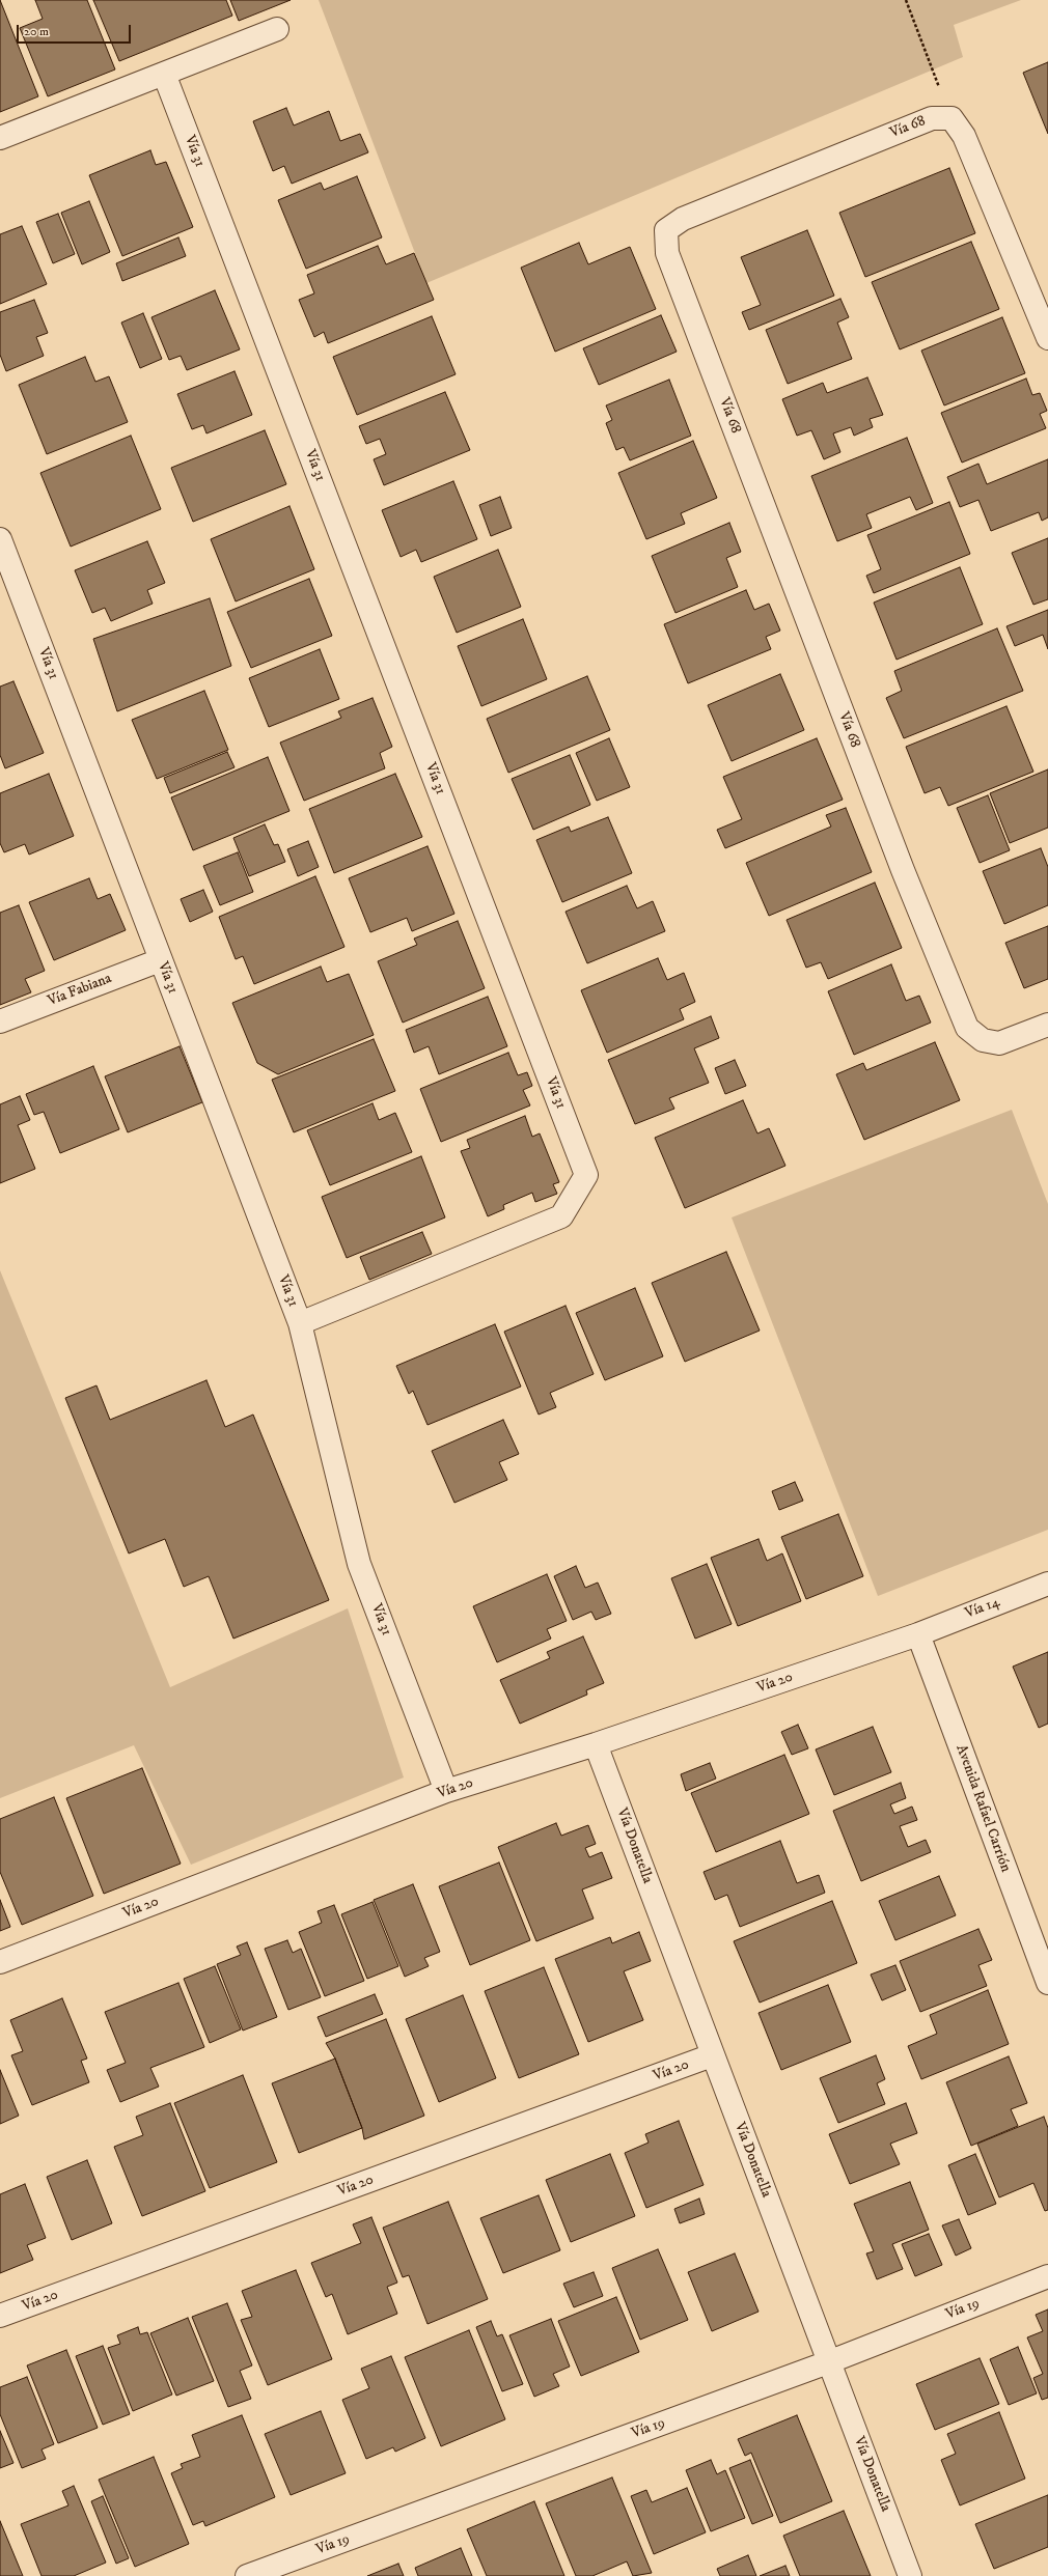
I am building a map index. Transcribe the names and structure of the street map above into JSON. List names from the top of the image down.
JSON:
{
  "streets": {
    "street": [
      "Vía 68",
      "Vía 31",
      "Vía Fabiana",
      "Vía 14",
      "Vía 20",
      "Avenida Rafael Carrión",
      "Vía Donatella",
      "Vía 19"
    ]
  },
  "crossings": [
    ["Vía 31", "Vía Fabiana"],
    ["Vía 31", "Vía 20"],
    ["Vía 14", "Vía 20"],
    ["Vía 14", "Avenida Rafael Carrión"],
    ["Vía 20", "Avenida Rafael Carrión"],
    ["Vía 20", "Vía Donatella"],
    ["Vía Donatella", "Vía 19"]
  ],
  "scale_bar": "20 m"
}
